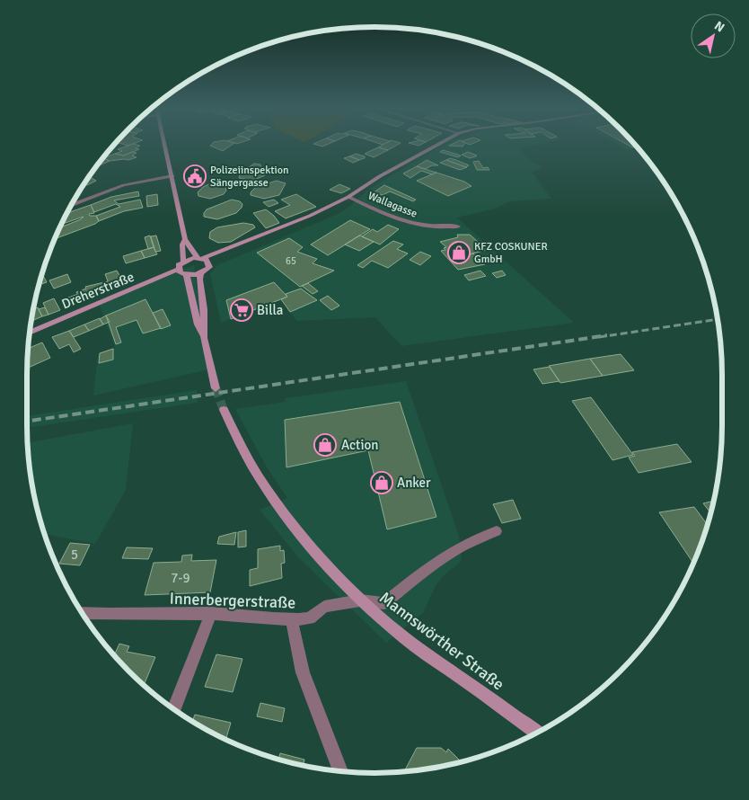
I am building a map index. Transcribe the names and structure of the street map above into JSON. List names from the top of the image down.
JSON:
{
  "streets": {
    "main road": ["Dreherstraße", "Mannswörther Straße"],
    "street": ["Wallagasse", "Innerbergerstraße"]
  },
  "crossings": [
    ["Innerbergerstraße", "Mannswörther Straße"]
  ],
  "places": {
    "public building": ["Polizeiinspektion Sängergasse"],
    "shop": ["KFZ COSKUNER GmbH", "Action", "Anker"],
    "supermarket": ["Billa"]
  },
  "house_numbers": ["65", "5", "7-9"],
  "north": "top right"
}
